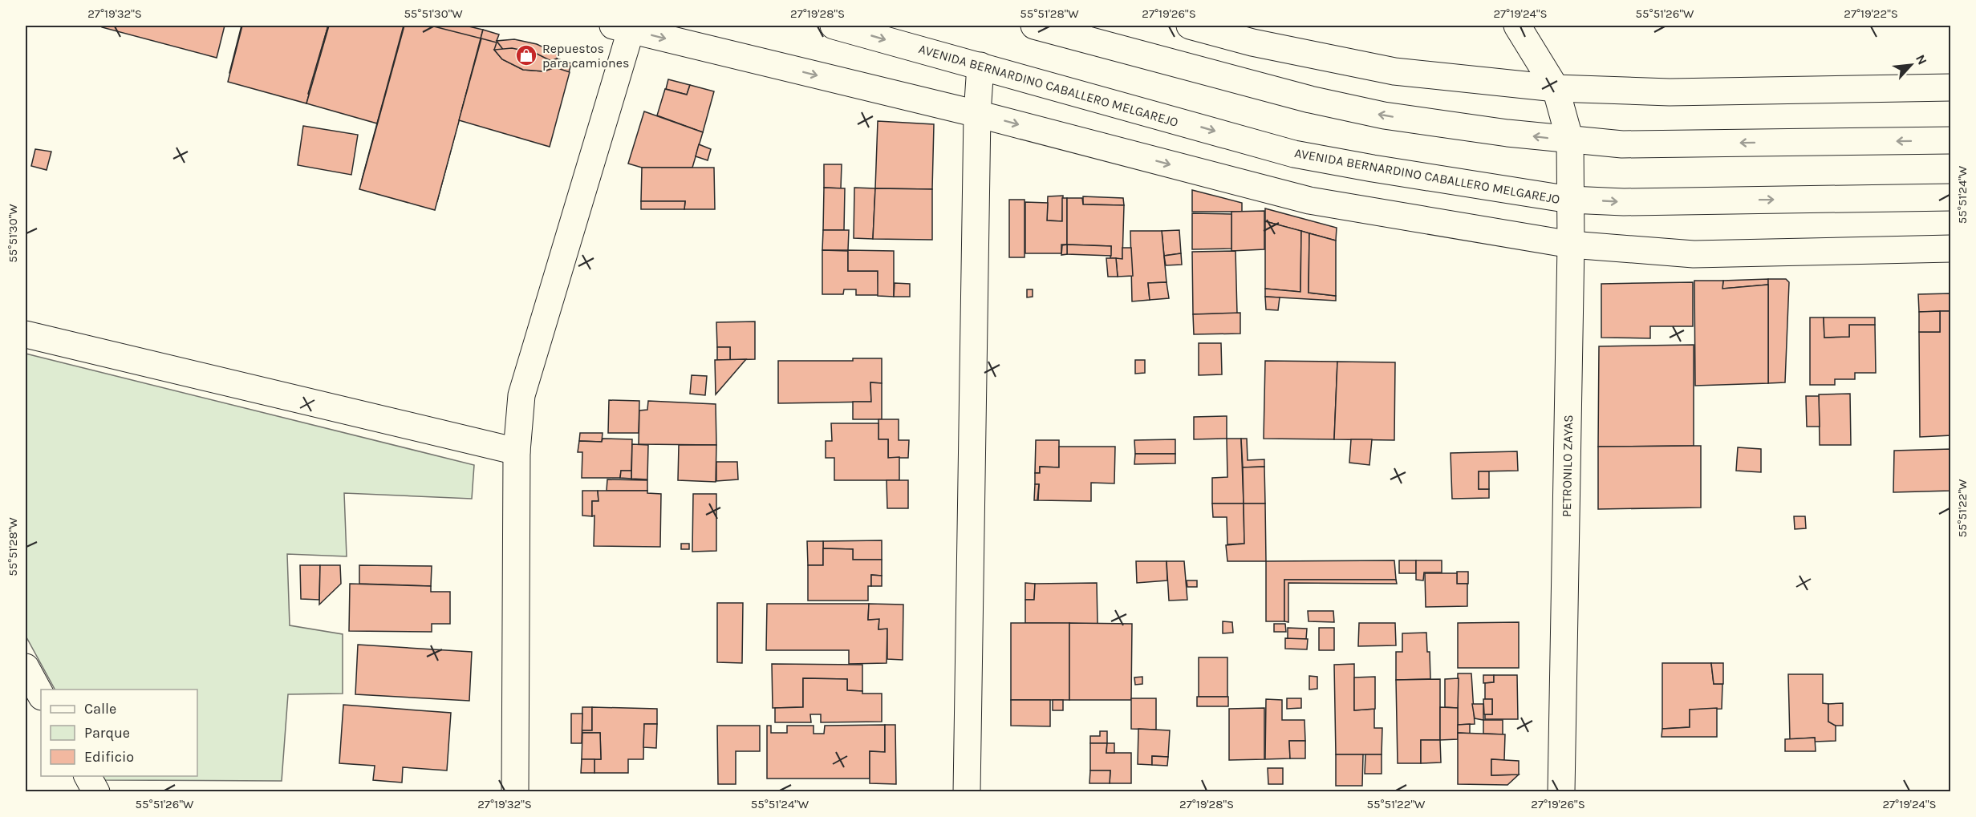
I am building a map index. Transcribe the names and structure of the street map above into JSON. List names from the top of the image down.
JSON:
{
  "streets": {
    "main road": ["AVENIDA BERNARDINO CABALLERO MELGAREJO", "PETRONILO ZAYAS"]
  },
  "crossings": [
    ["AVENIDA BERNARDINO CABALLERO MELGAREJO", "PETRONILO ZAYAS"]
  ],
  "places": {
    "shop": ["Repuestos para camiones"]
  },
  "legend": ["Calle", "Parque", "Edificio"],
  "north": "top right",
  "coordinates": [
    "27°19'32\"S",
    "55°51'30\"W",
    "27°19'28\"S",
    "55°51'28\"W",
    "27°19'26\"S",
    "27°19'24\"S",
    "55°51'26\"W",
    "27°19'22\"S",
    "55°51'24\"W",
    "55°51'22\"W"
  ]
}
